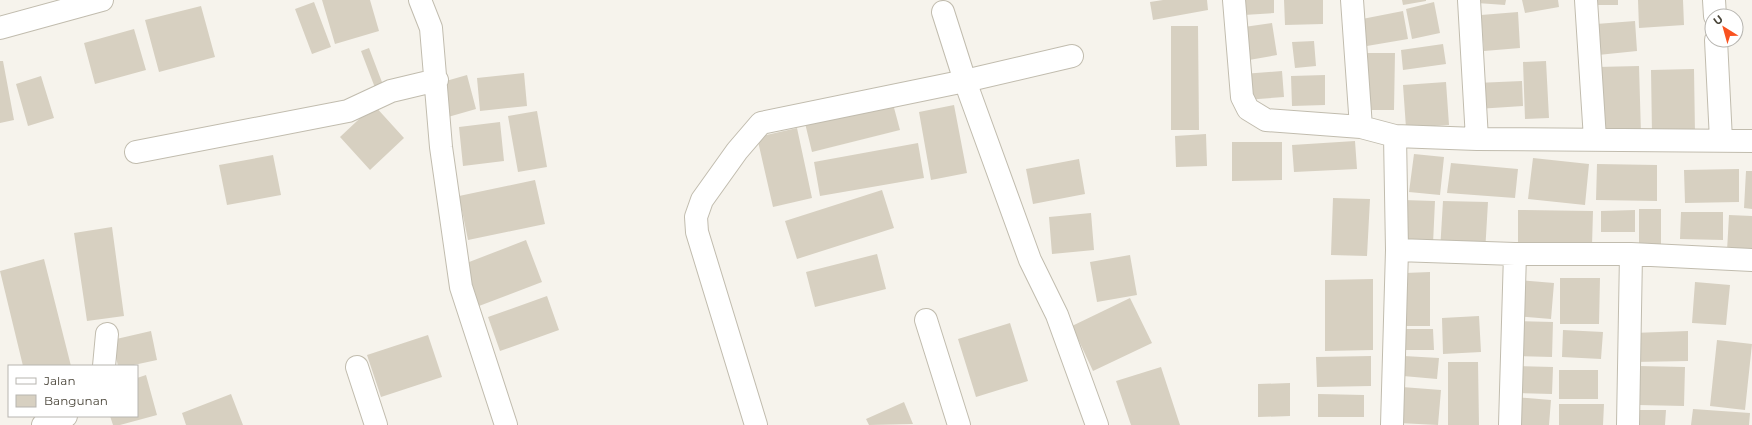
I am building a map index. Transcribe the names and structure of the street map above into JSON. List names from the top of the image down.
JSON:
{
  "legend": ["Jalan", "Bangunan"],
  "north": "top left"
}
